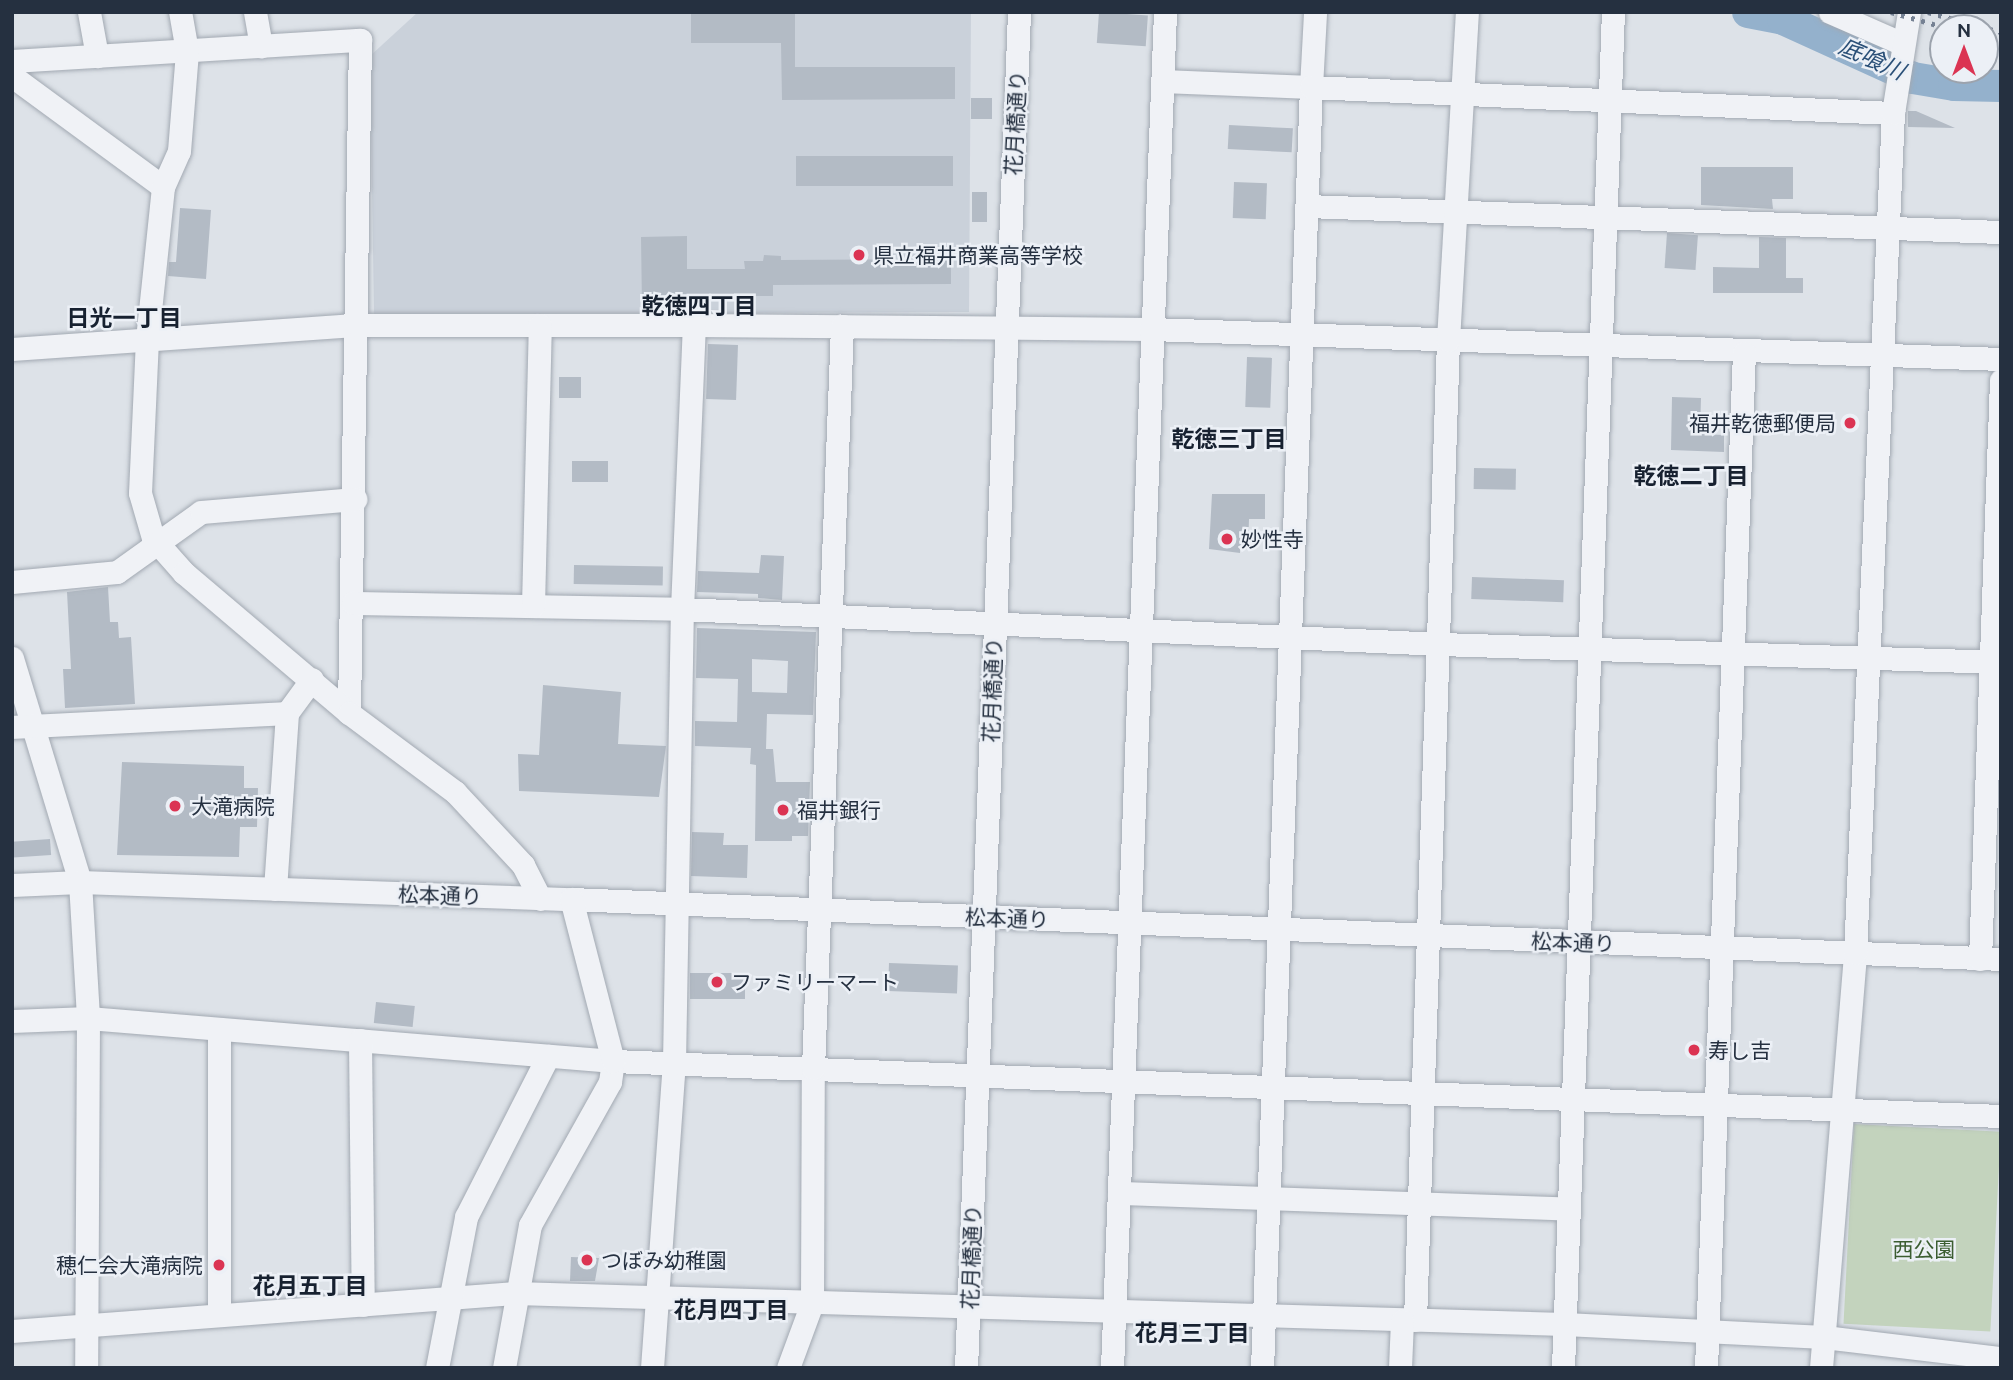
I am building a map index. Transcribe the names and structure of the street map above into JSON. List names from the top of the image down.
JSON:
{
  "streets": {
    "street": ["花月橋通り", "松本通り"]
  },
  "crossings": [
    ["花月橋通り", "松本通り"]
  ],
  "districts": [
    "乾徳四丁目",
    "日光一丁目",
    "乾徳三丁目",
    "乾徳二丁目",
    "花月五丁目",
    "花月四丁目",
    "花月三丁目"
  ],
  "water": ["底喰川"],
  "parks": ["西公園"],
  "places": [
    "県立福井商業高等学校",
    "福井乾徳郵便局",
    "妙性寺",
    "大滝病院",
    "福井銀行",
    "ファミリーマート",
    "寿し吉",
    "つぼみ幼稚園",
    "穂仁会大滝病院"
  ],
  "north": "top"
}
